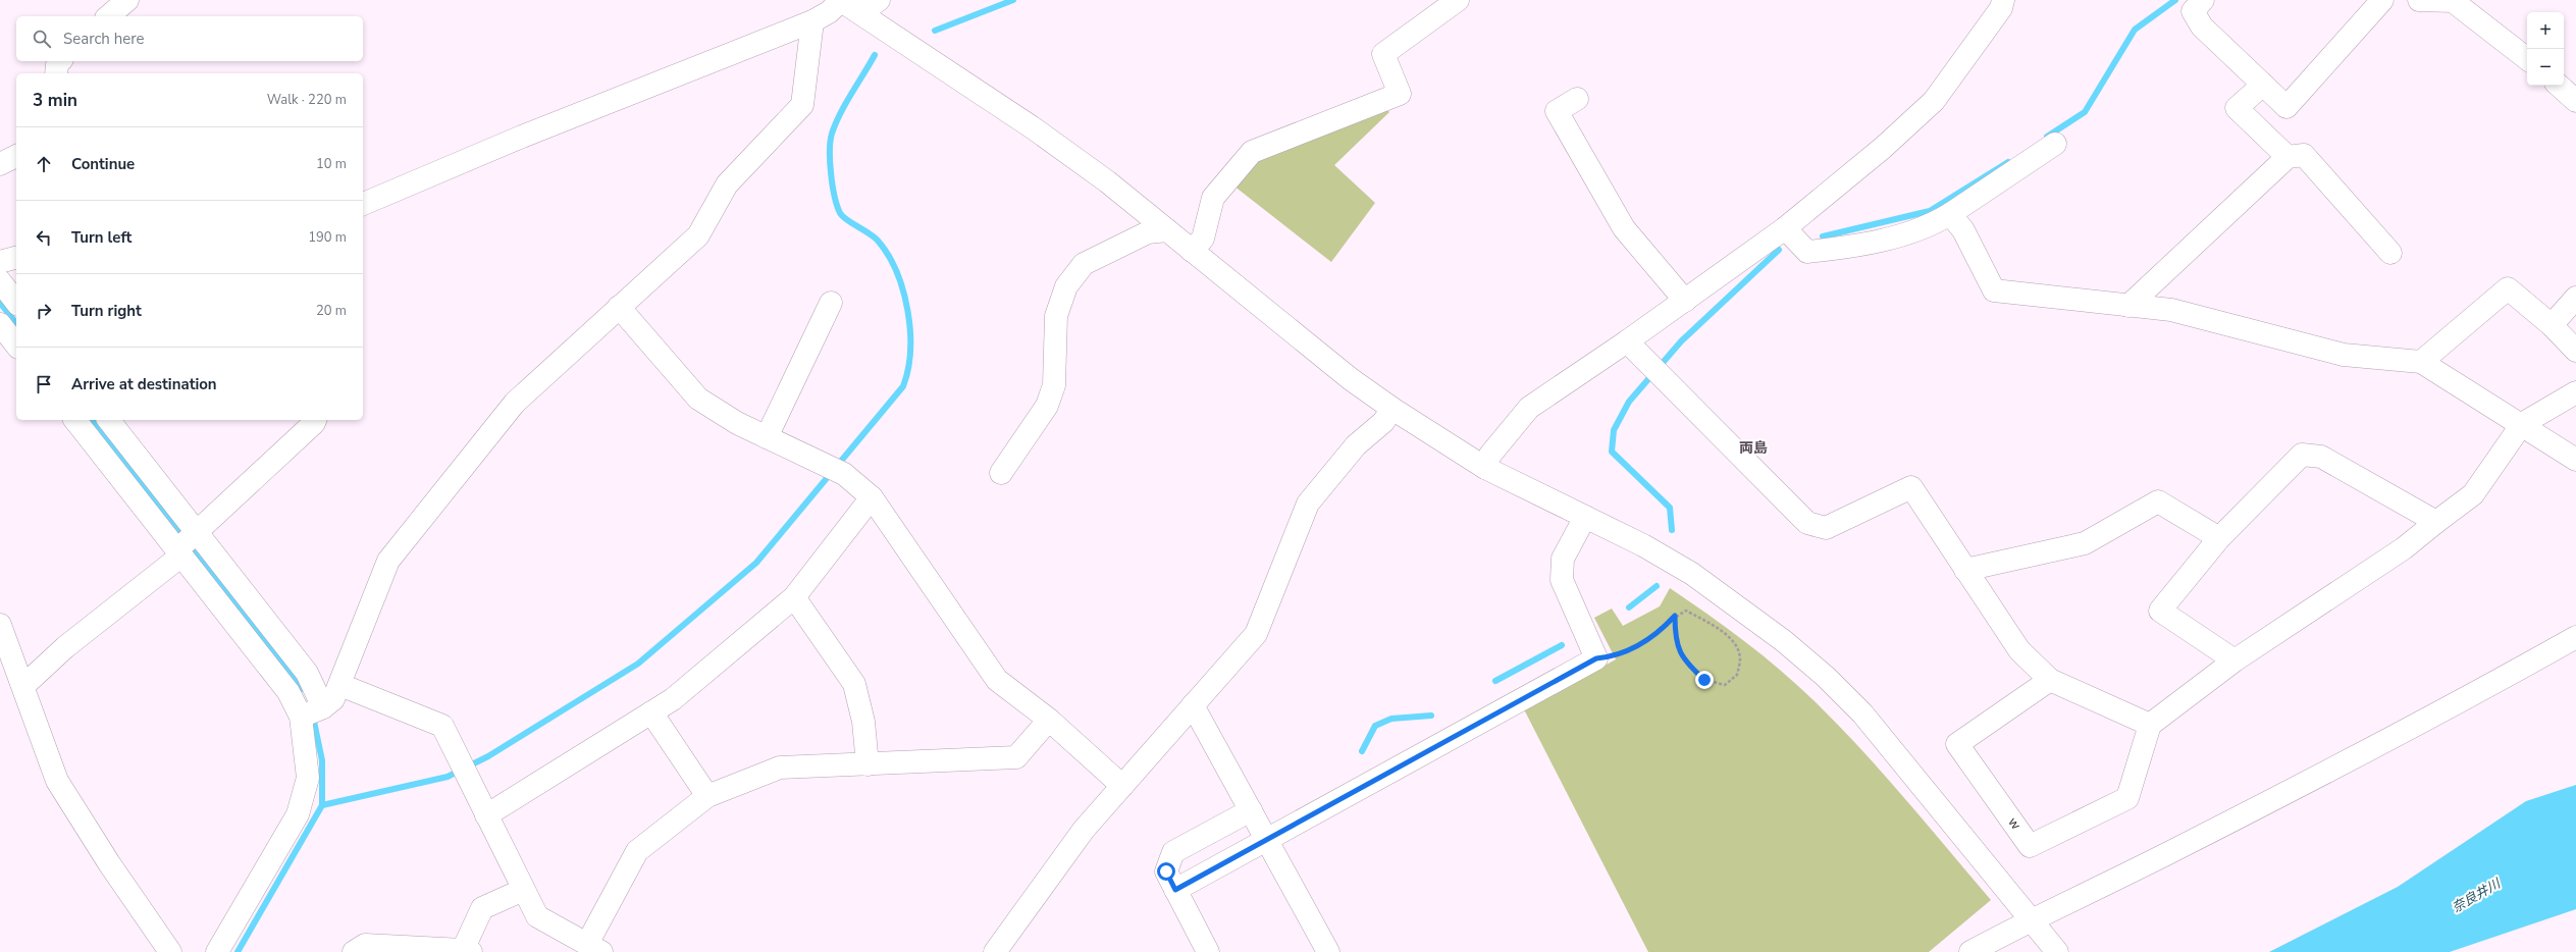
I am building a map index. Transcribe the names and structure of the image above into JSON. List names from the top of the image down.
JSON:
{
  "streets": {
    "street": ["ｗ"]
  },
  "districts": ["両島"],
  "water": ["奈良井川"],
  "page": {
    "map_buttons": ["+", "−"],
    "search": "Search here",
    "heading": ["3 min", "Walk · 220 m"],
    "list": [
      ["Continue", "10 m"],
      ["Turn left", "190 m"],
      ["Turn right", "20 m"],
      "Arrive at destination"
    ]
  }
}
